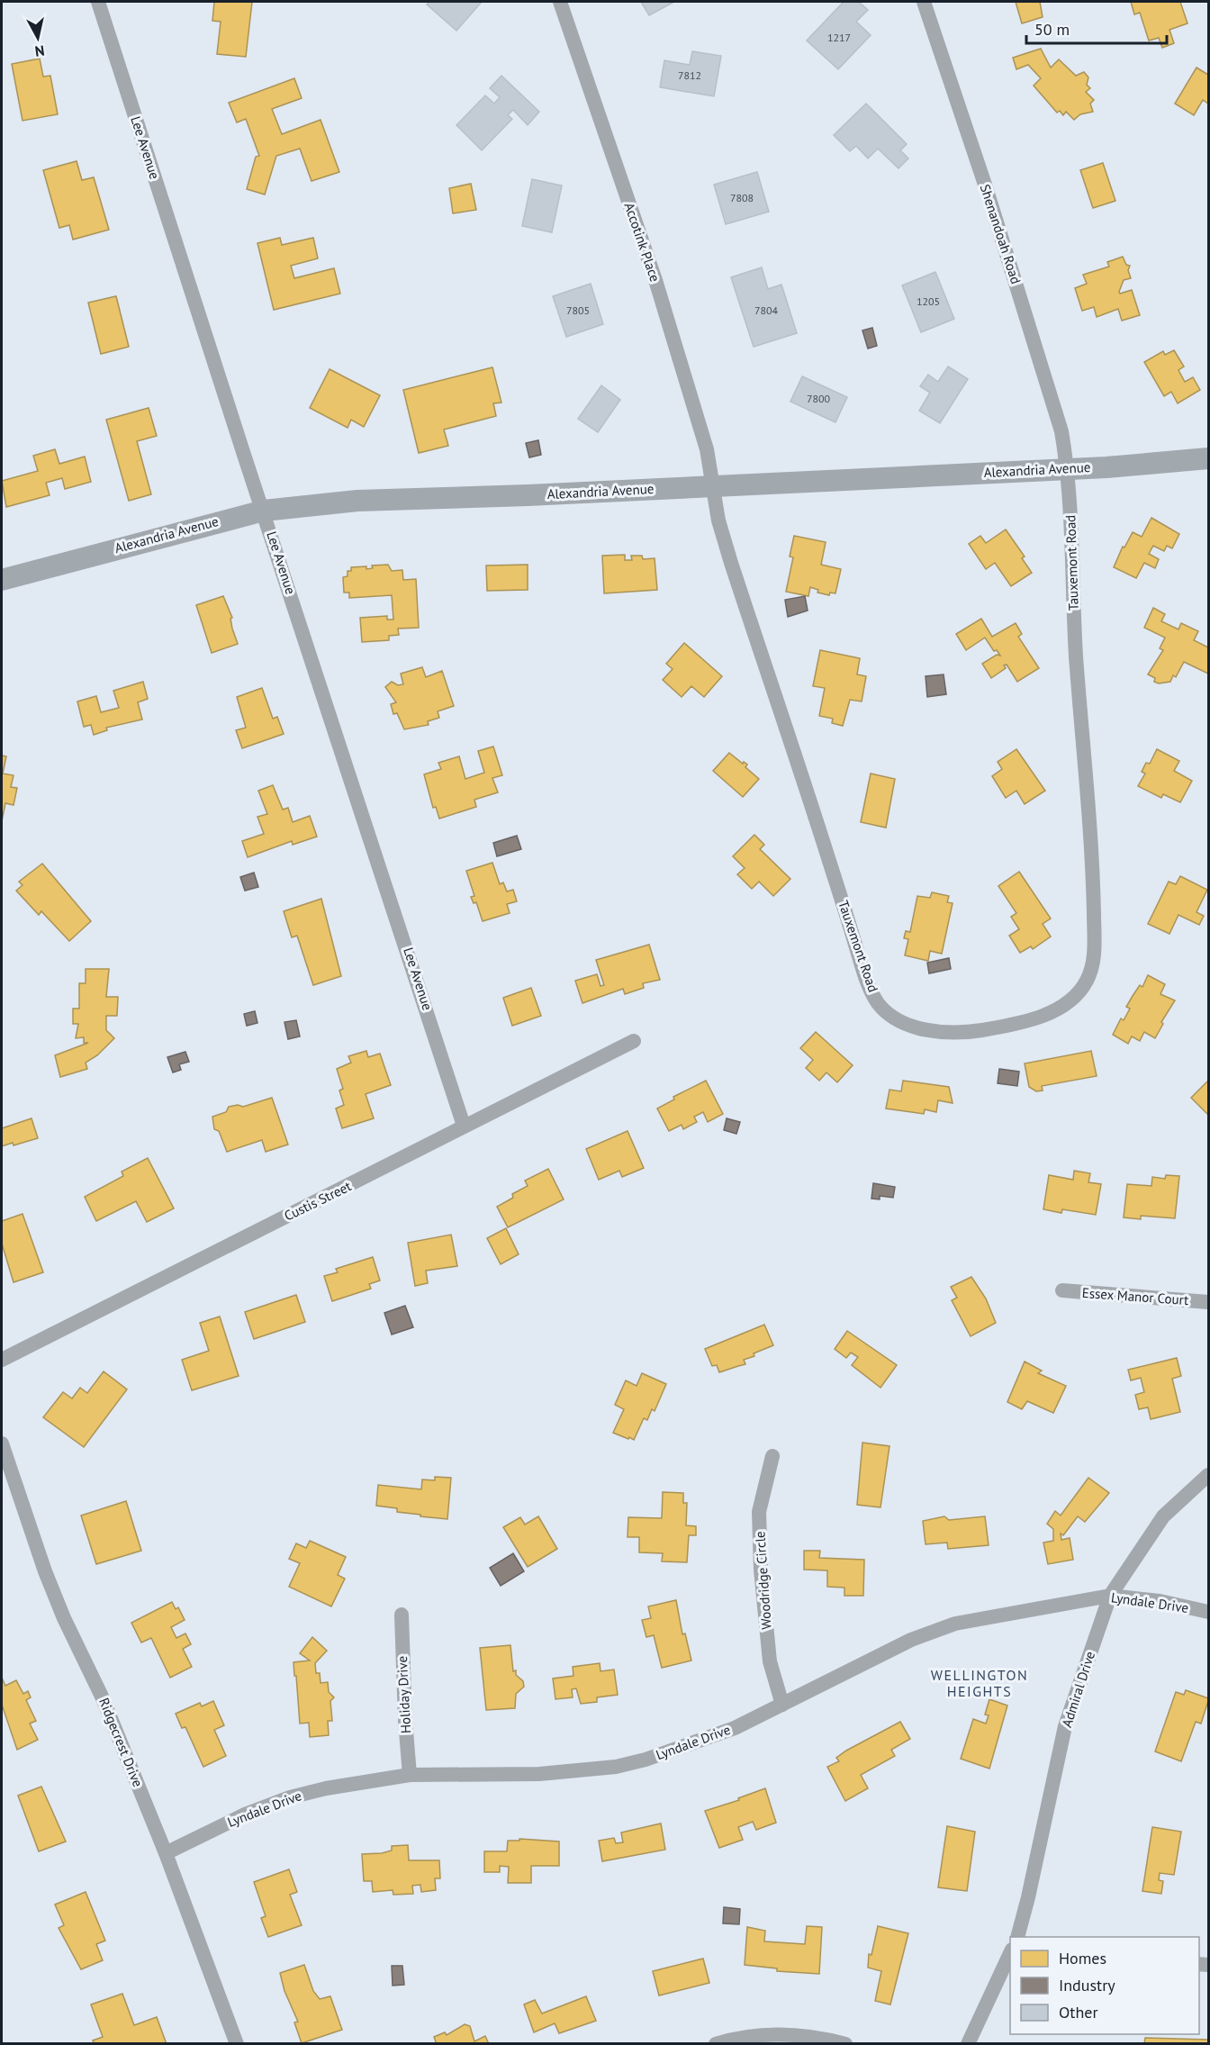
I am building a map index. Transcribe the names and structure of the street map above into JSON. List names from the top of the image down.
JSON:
{
  "streets": {
    "street": [
      "Lee Avenue",
      "Shenandoah Road",
      "Accotink Place",
      "Alexandria Avenue",
      "Tauxemont Road",
      "Custis Street",
      "Essex Manor Court",
      "Woodridge Circle",
      "Lyndale Drive",
      "Admiral Drive",
      "Holiday Drive",
      "Ridgecrest Drive"
    ]
  },
  "crossings": [
    ["Lee Avenue", "Alexandria Avenue"],
    ["Lee Avenue", "Custis Street"],
    ["Shenandoah Road", "Alexandria Avenue"],
    ["Shenandoah Road", "Tauxemont Road"],
    ["Accotink Place", "Alexandria Avenue"],
    ["Accotink Place", "Tauxemont Road"],
    ["Alexandria Avenue", "Tauxemont Road"],
    ["Woodridge Circle", "Lyndale Drive"],
    ["Lyndale Drive", "Admiral Drive"],
    ["Lyndale Drive", "Holiday Drive"],
    ["Lyndale Drive", "Ridgecrest Drive"]
  ],
  "districts": ["WELLINGTON HEIGHTS"],
  "house_numbers": [
    "1217",
    "7812",
    "7808",
    "1205",
    "7805",
    "7804",
    "7800"
  ],
  "legend": ["Homes", "Industry", "Other"],
  "scale_bar": "50 m",
  "north": "bottom"
}
